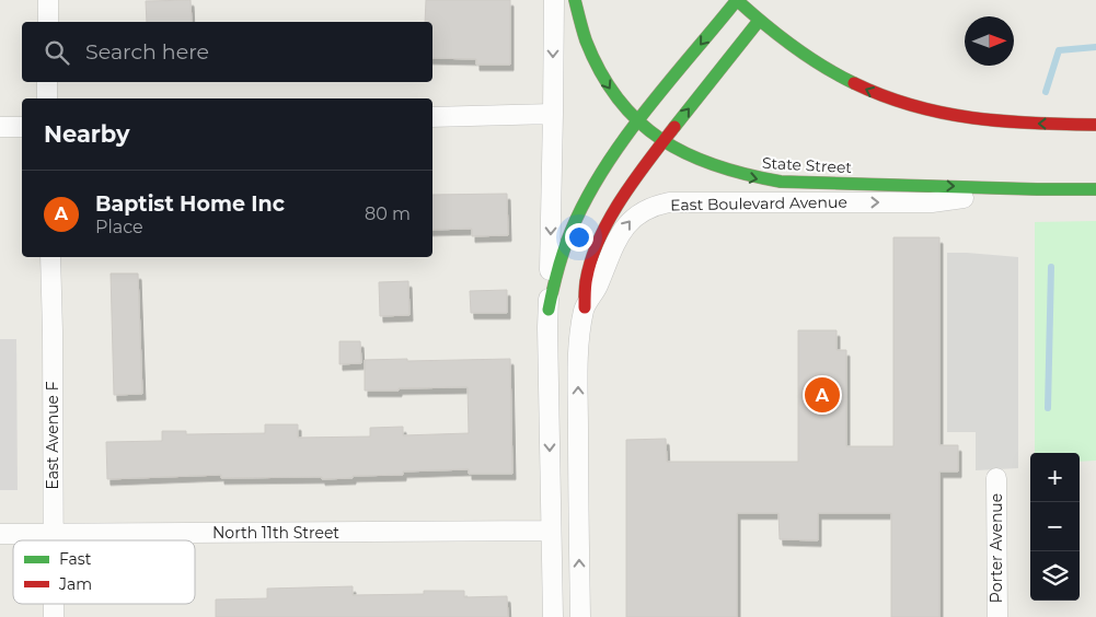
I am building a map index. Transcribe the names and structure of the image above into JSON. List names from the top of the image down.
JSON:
{
  "streets": {
    "main road": ["State Street"],
    "street": [
      "East Boulevard Avenue",
      "East Avenue F",
      "North 11th Street",
      "Porter Avenue"
    ]
  },
  "crossings": [
    ["State Street", "East Boulevard Avenue"],
    ["East Avenue F", "North 11th Street"]
  ],
  "legend": ["Fast", "Jam"],
  "north": "right",
  "page": {
    "search": "Search here",
    "heading": "Nearby",
    "list": [
      {
        "mark": "A",
        "name": "Baptist Home Inc",
        "note": "Place",
        "value": "80 m"
      }
    ],
    "pins": "A",
    "map_buttons": ["+", "−"]
  }
}
